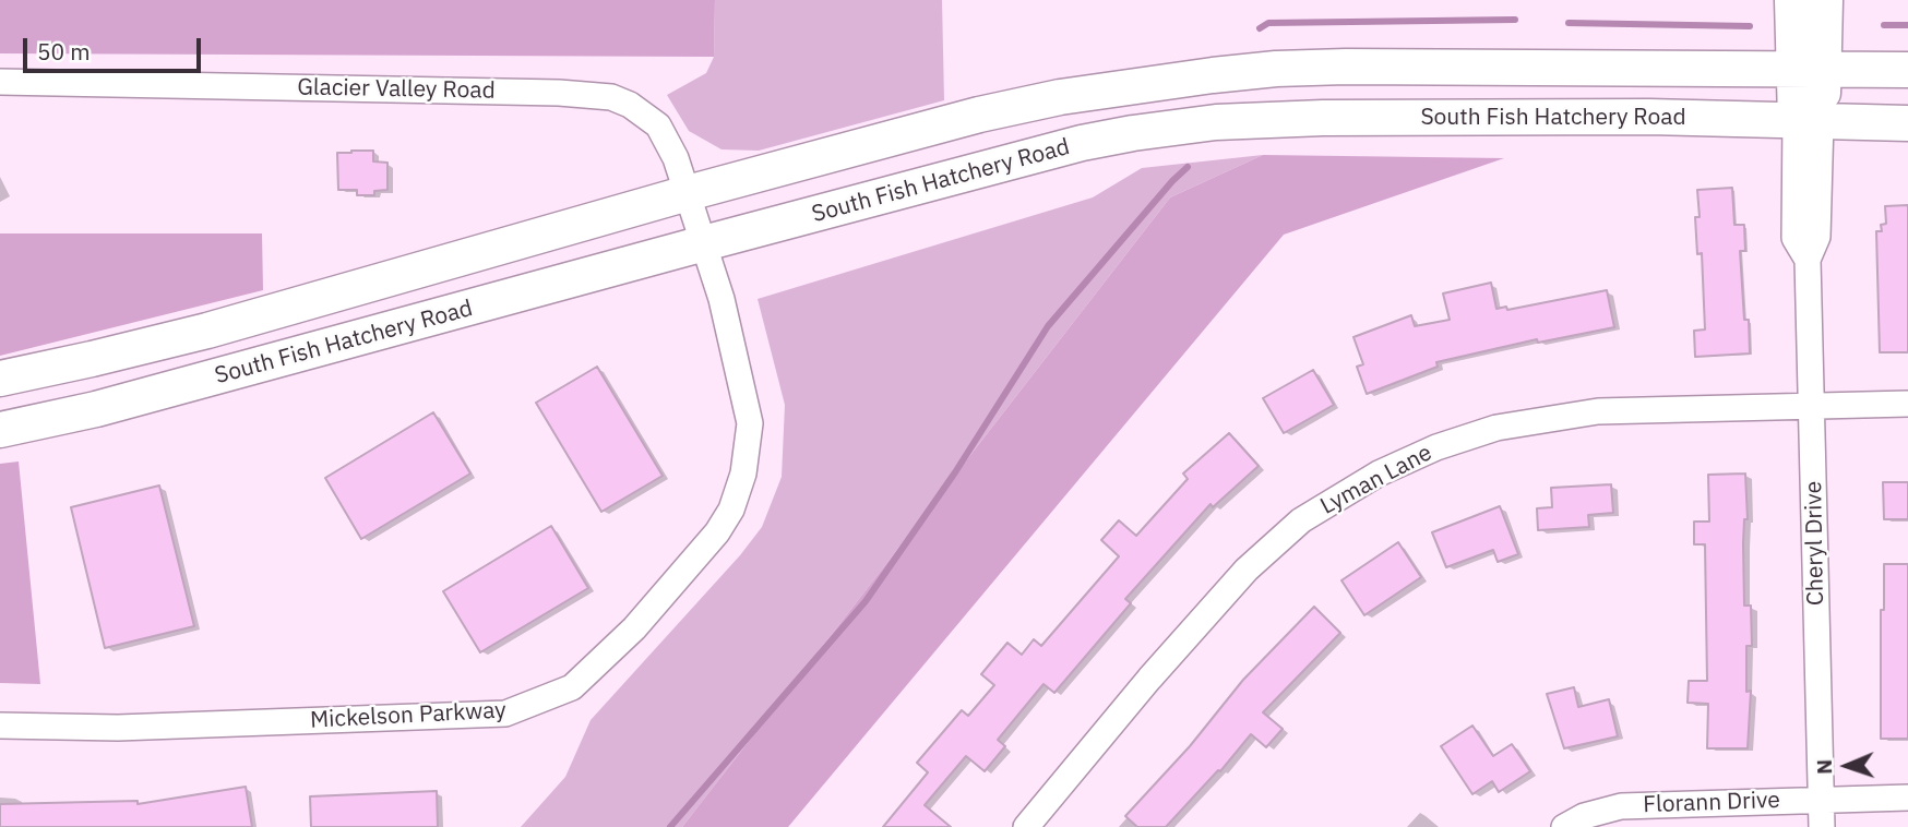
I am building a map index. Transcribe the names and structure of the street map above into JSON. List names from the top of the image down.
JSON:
{
  "streets": {
    "main road": ["South Fish Hatchery Road"],
    "street": [
      "Glacier Valley Road",
      "Lyman Lane",
      "Cheryl Drive",
      "Mickelson Parkway",
      "Florann Drive"
    ]
  },
  "crossings": [
    ["Glacier Valley Road", "South Fish Hatchery Road"],
    ["Glacier Valley Road", "Mickelson Parkway"],
    ["South Fish Hatchery Road", "Cheryl Drive"],
    ["South Fish Hatchery Road", "Mickelson Parkway"],
    ["Lyman Lane", "Cheryl Drive"],
    ["Cheryl Drive", "Florann Drive"]
  ],
  "scale_bar": "50 m",
  "north": "left"
}
